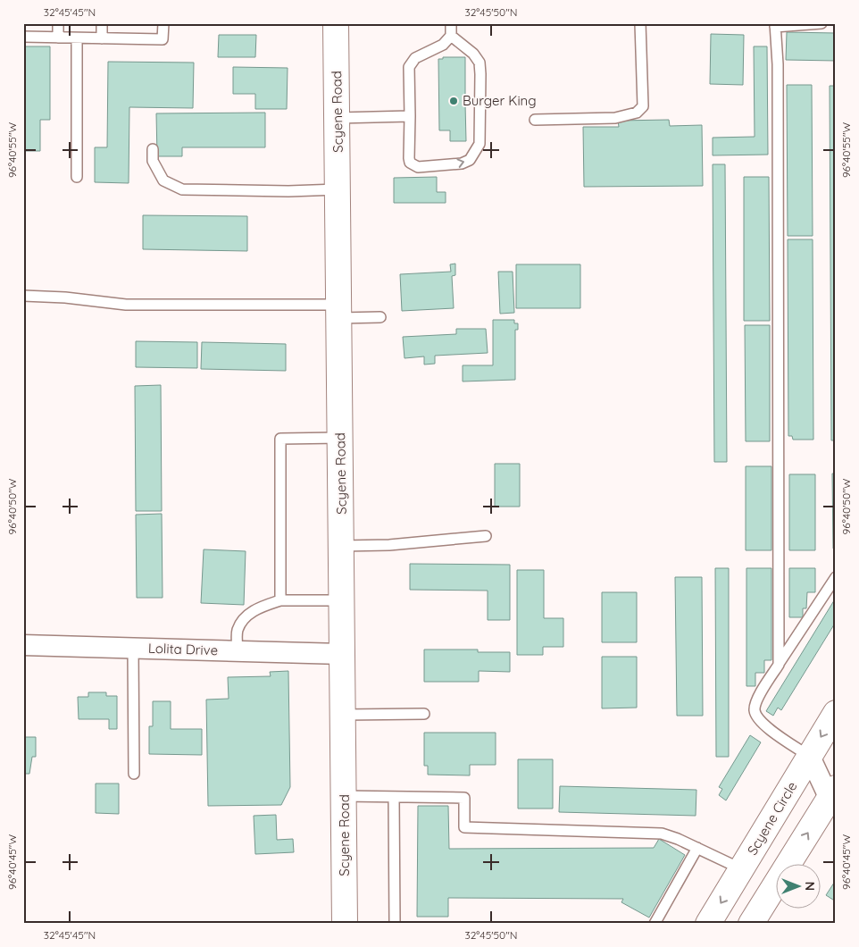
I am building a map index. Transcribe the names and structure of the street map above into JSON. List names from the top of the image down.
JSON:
{
  "streets": {
    "street": ["Scyene Road", "Lolita Drive", "Scyene Circle"]
  },
  "crossings": [
    ["Scyene Road", "Lolita Drive"]
  ],
  "places": ["Burger King"],
  "north": "right",
  "coordinates": [
    "32°45'45\"N",
    "32°45'50\"N",
    "96°40'55\"W",
    "96°40'50\"W",
    "96°40'45\"W"
  ]
}
